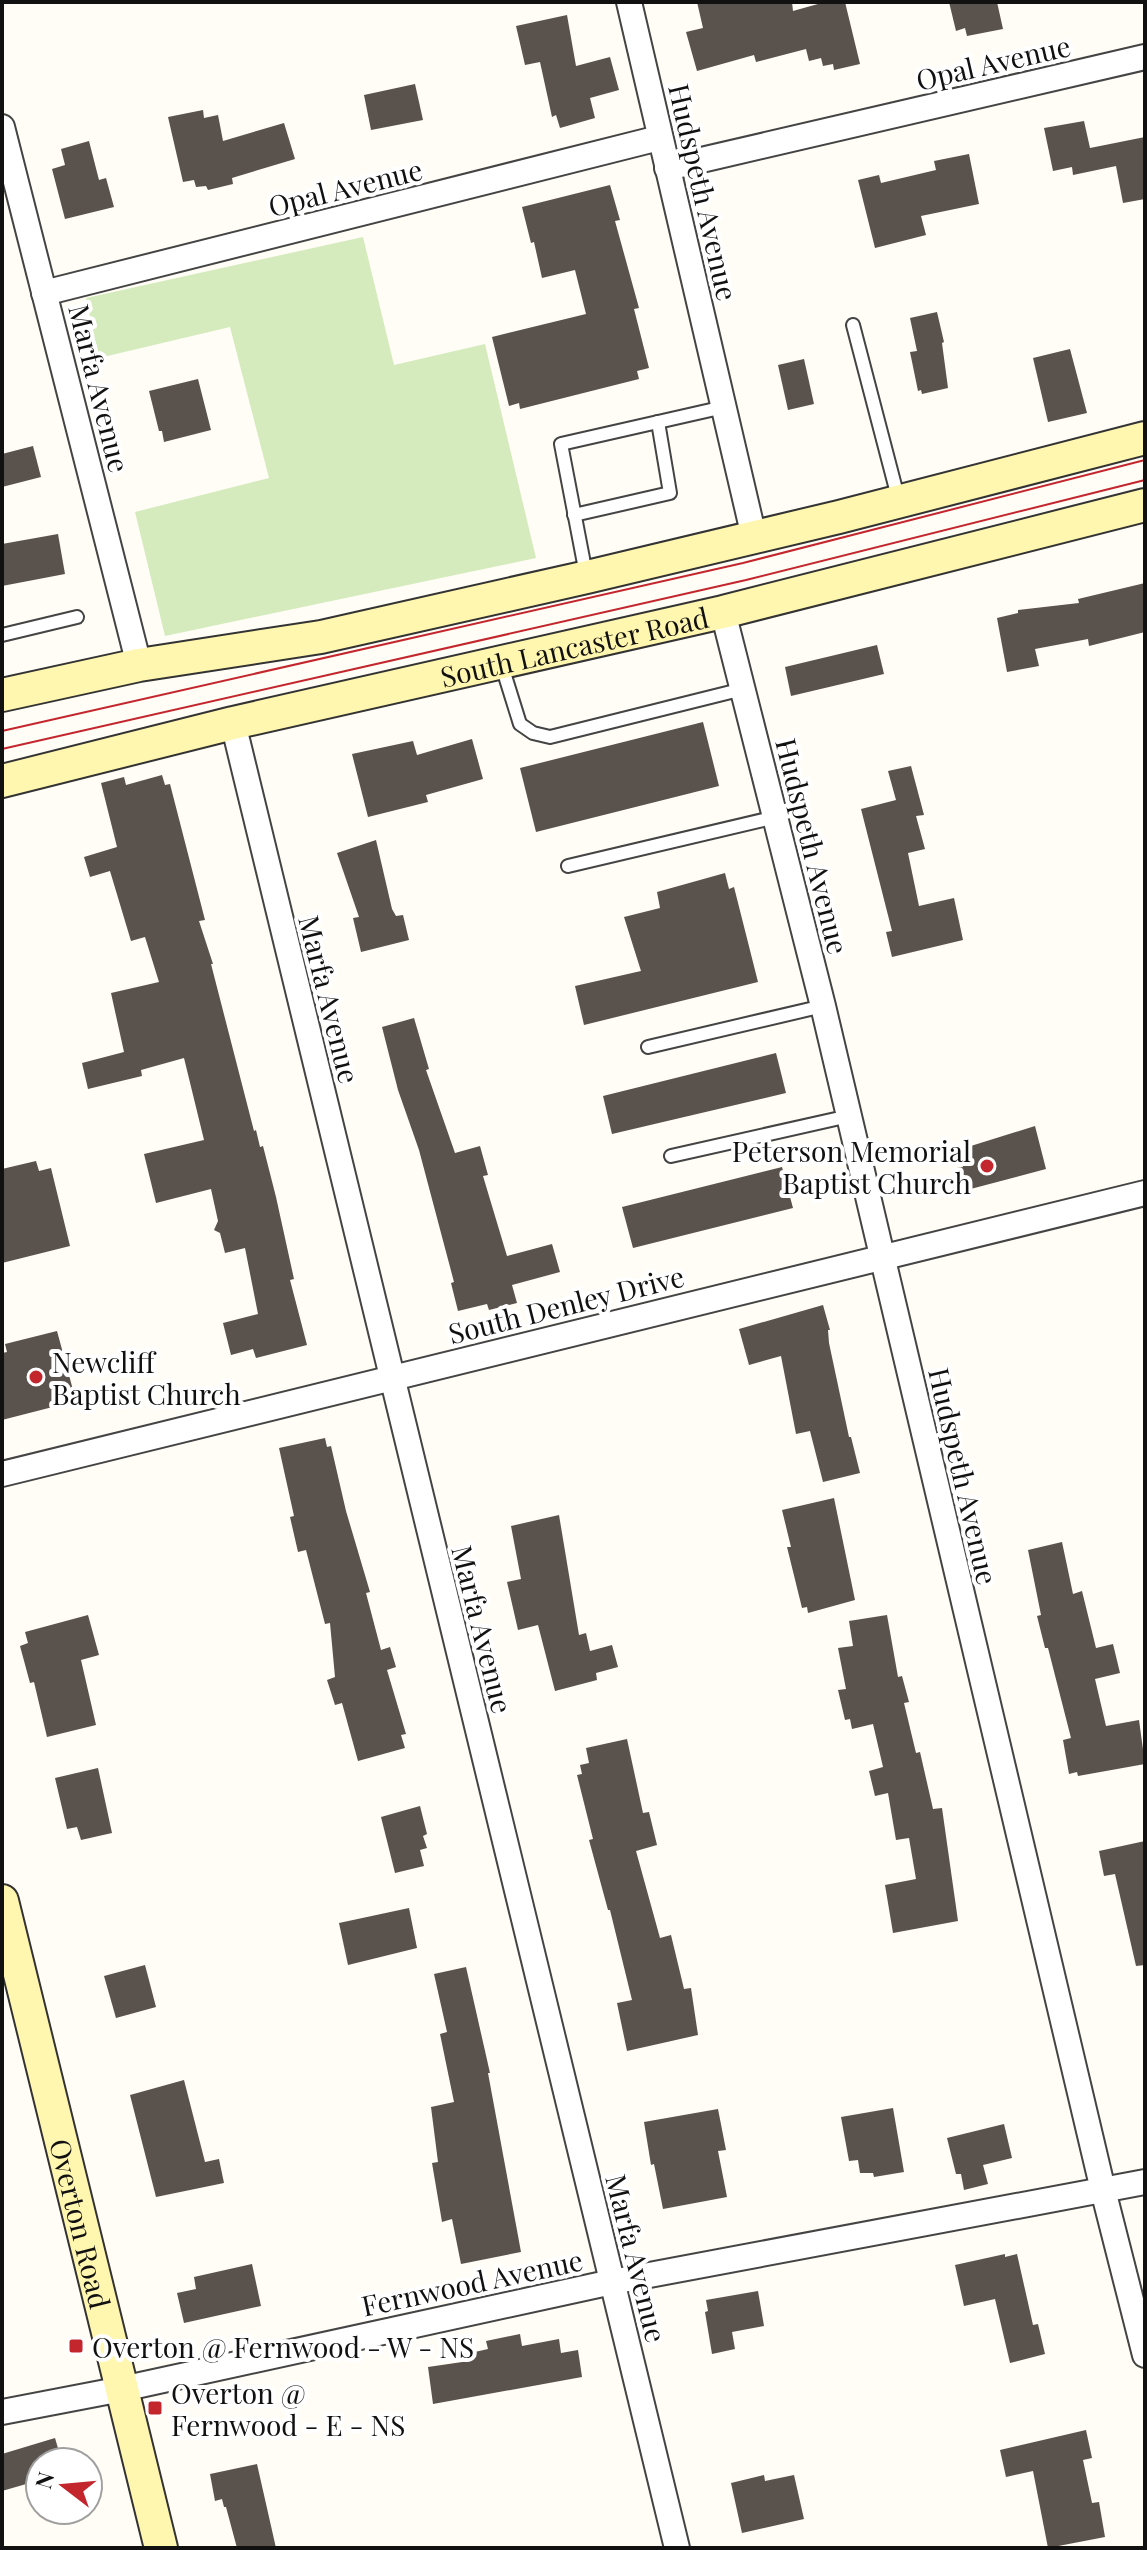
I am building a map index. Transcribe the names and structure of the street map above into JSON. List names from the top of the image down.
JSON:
{
  "streets": {
    "main road": ["South Lancaster Road", "Overton Road"],
    "street": [
      "Opal Avenue",
      "Hudspeth Avenue",
      "Marfa Avenue",
      "South Denley Drive",
      "Fernwood Avenue"
    ]
  },
  "crossings": [
    ["Opal Avenue", "Hudspeth Avenue"],
    ["Opal Avenue", "Marfa Avenue"],
    ["Hudspeth Avenue", "South Lancaster Road"],
    ["Hudspeth Avenue", "South Denley Drive"],
    ["Hudspeth Avenue", "Fernwood Avenue"],
    ["Marfa Avenue", "South Lancaster Road"],
    ["Marfa Avenue", "South Denley Drive"],
    ["Marfa Avenue", "Fernwood Avenue"],
    ["Overton Road", "Fernwood Avenue"]
  ],
  "places": {
    "other": ["Peterson Memorial Baptist Church", "Newcliff Baptist Church"],
    "transit": ["Overton @ Fernwood - W - NS", "Overton @ Fernwood - E - NS"]
  },
  "north": "left"
}
